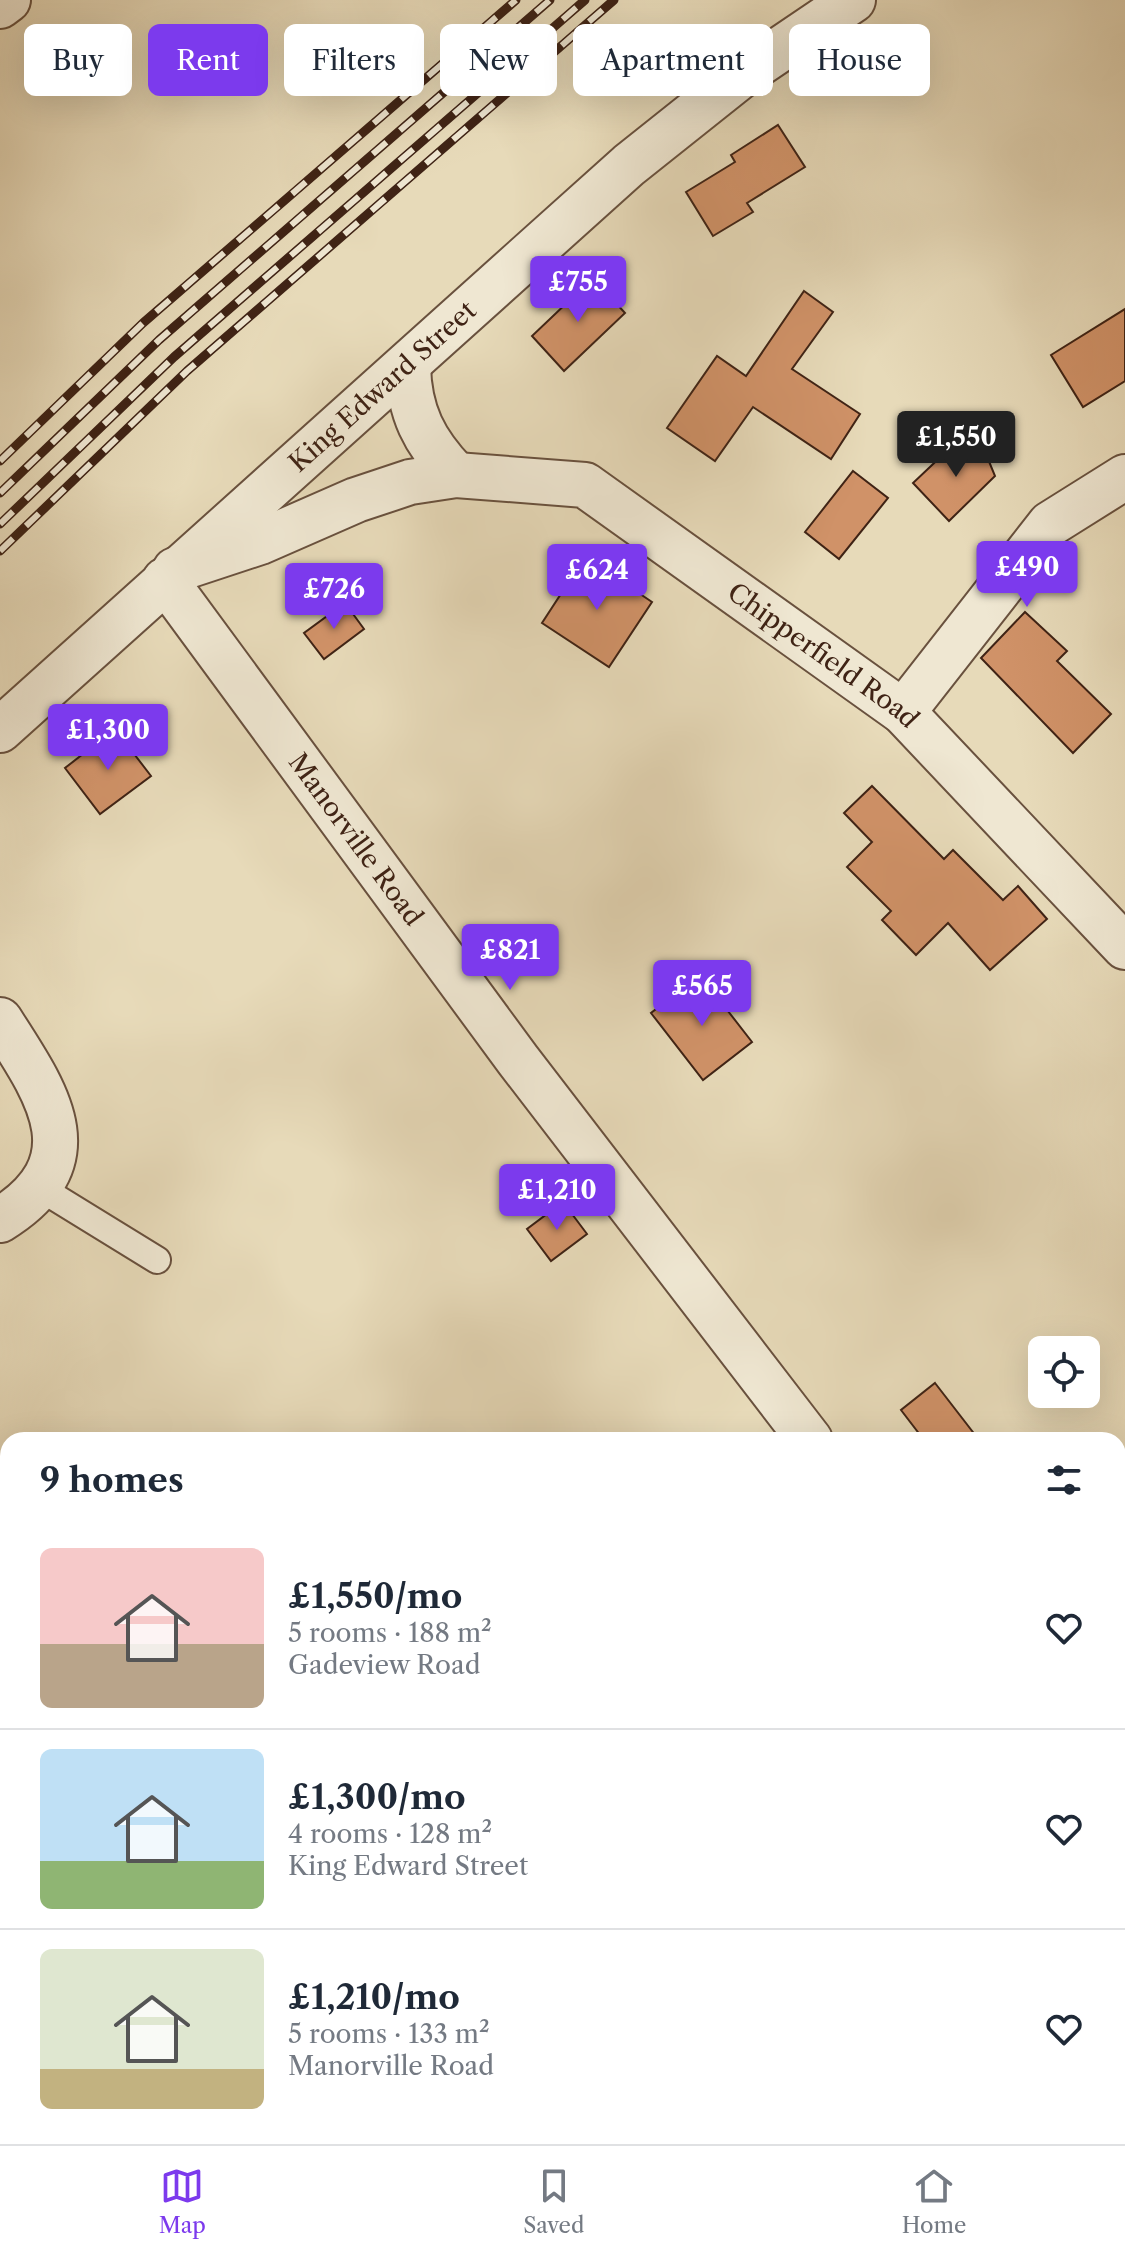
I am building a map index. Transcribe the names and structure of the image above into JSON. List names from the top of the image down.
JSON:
{
  "streets": {
    "street": ["King Edward Street", "Chipperfield Road", "Manorville Road"]
  },
  "crossings": [
    ["King Edward Street", "Chipperfield Road"],
    ["King Edward Street", "Manorville Road"],
    ["Chipperfield Road", "Manorville Road"]
  ],
  "page": {
    "chip": [
      "Buy",
      "Rent",
      "Filters",
      "New",
      "Apartment",
      "House"
    ],
    "price": [
      "£755",
      "£1,550",
      "£490",
      "£624",
      "£726",
      "£1,300",
      "£821",
      "£565",
      "£1,210"
    ],
    "heading": "9 homes",
    "list": [
      {
        "name": "£1,550/mo",
        "note": "5 rooms · 188 m² · Gadeview Road"
      },
      {
        "name": "£1,300/mo",
        "note": "4 rooms · 128 m² · King Edward Street"
      },
      {
        "name": "£1,210/mo",
        "note": "5 rooms · 133 m² · Manorville Road"
      }
    ],
    "tabs": ["Map", "Saved", "Home"]
  }
}
